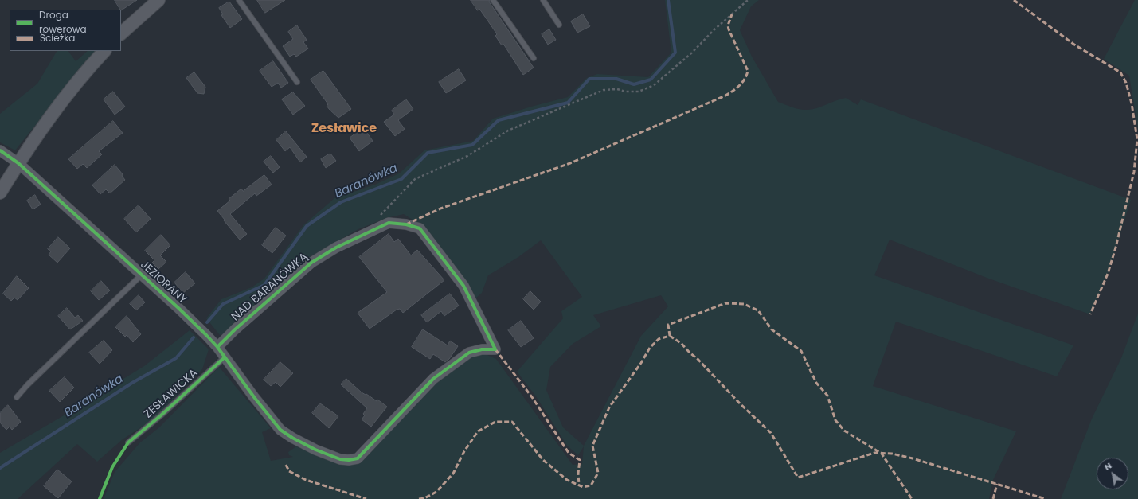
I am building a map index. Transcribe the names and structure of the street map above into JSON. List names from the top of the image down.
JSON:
{
  "streets": {
    "street": ["JEZIORANY", "NAD BARANÓWKĄ"],
    "lane": ["ZESŁAWICKA"]
  },
  "crossings": [
    ["JEZIORANY", "NAD BARANÓWKĄ"],
    ["JEZIORANY", "ZESŁAWICKA"]
  ],
  "districts": ["Zesławice"],
  "water": ["Baranówka"],
  "legend": ["Droga rowerowa", "Ścieżka"],
  "north": "top left"
}
